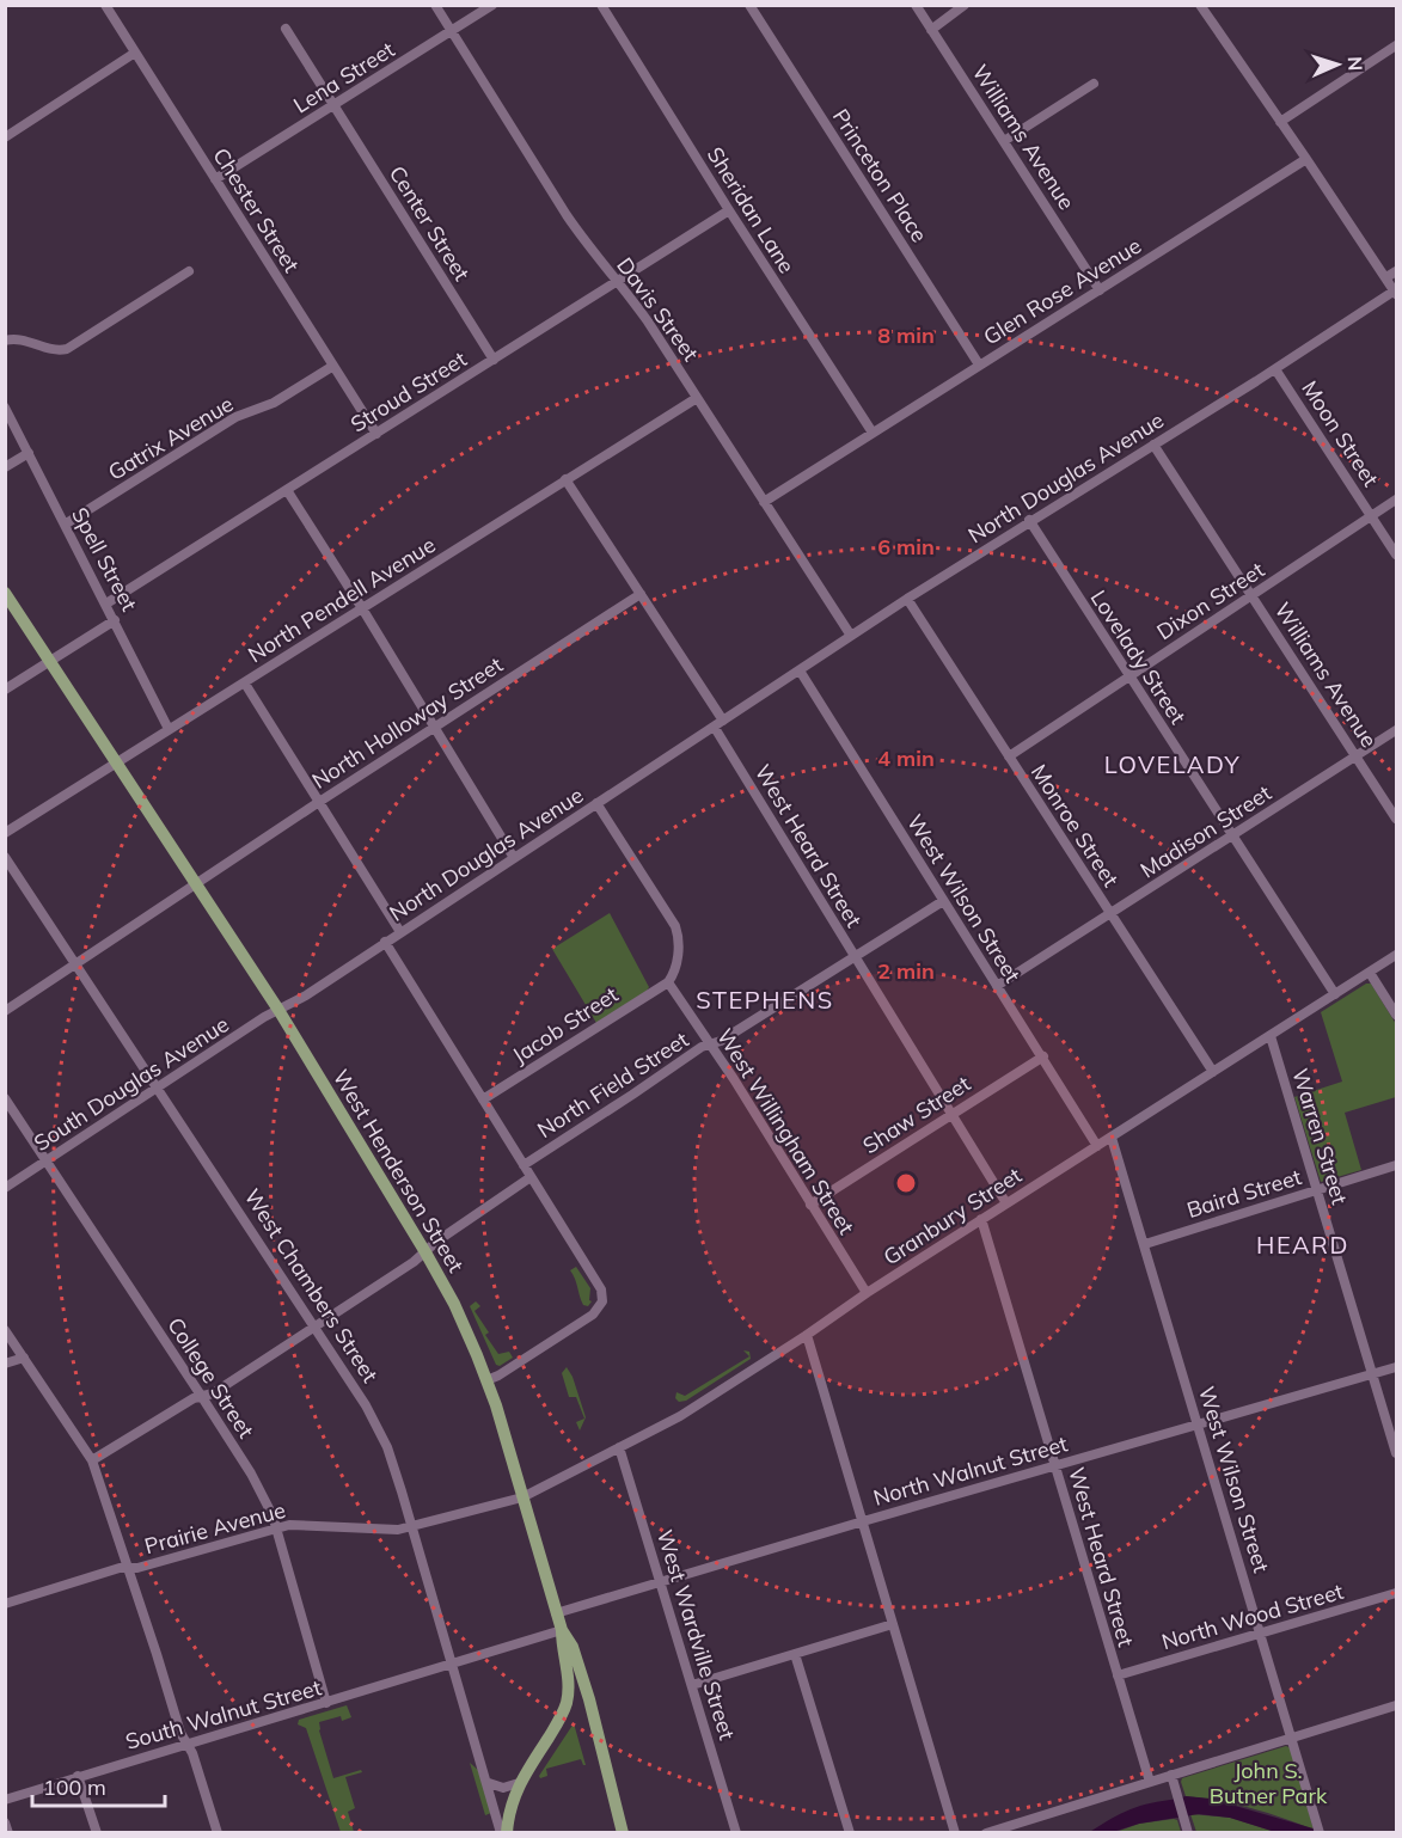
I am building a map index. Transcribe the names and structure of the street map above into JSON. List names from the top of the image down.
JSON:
{
  "streets": {
    "main road": ["West Henderson Street"],
    "street": [
      "Lena Street",
      "Williams Avenue",
      "Princeton Place",
      "Chester Street",
      "Sheridan Lane",
      "Center Street",
      "Glen Rose Avenue",
      "Davis Street",
      "Stroud Street",
      "Moon Street",
      "Gatrix Avenue",
      "North Douglas Avenue",
      "Spell Street",
      "North Pendell Avenue",
      "Dixon Street",
      "Lovelady Street",
      "North Holloway Street",
      "Monroe Street",
      "Madison Street",
      "West Heard Street",
      "West Wilson Street",
      "Jacob Street",
      "South Douglas Avenue",
      "North Field Street",
      "Shaw Street",
      "West Willingham Street",
      "Warren Street",
      "Baird Street",
      "Granbury Street",
      "West Chambers Street",
      "College Street",
      "North Walnut Street",
      "Prairie Avenue",
      "North Wood Street",
      "West Wardville Street",
      "South Walnut Street"
    ]
  },
  "crossings": [
    ["Lena Street", "Chester Street"],
    ["Lena Street", "Center Street"],
    ["Lena Street", "Davis Street"],
    ["Williams Avenue", "Glen Rose Avenue"],
    ["Williams Avenue", "North Douglas Avenue"],
    ["Williams Avenue", "Dixon Street"],
    ["Williams Avenue", "Madison Street"],
    ["Princeton Place", "Glen Rose Avenue"],
    ["Chester Street", "Stroud Street"],
    ["Chester Street", "Gatrix Avenue"],
    ["Sheridan Lane", "Glen Rose Avenue"],
    ["Sheridan Lane", "Stroud Street"],
    ["Center Street", "Stroud Street"],
    ["Glen Rose Avenue", "Davis Street"],
    ["Davis Street", "Stroud Street"],
    ["Davis Street", "North Douglas Avenue"],
    ["Davis Street", "North Pendell Avenue"],
    ["Stroud Street", "Spell Street"],
    ["Moon Street", "North Douglas Avenue"],
    ["Moon Street", "Dixon Street"],
    ["Gatrix Avenue", "Spell Street"],
    ["North Douglas Avenue", "Lovelady Street"],
    ["North Douglas Avenue", "Monroe Street"],
    ["North Douglas Avenue", "West Heard Street"],
    ["North Douglas Avenue", "West Wilson Street"],
    ["North Douglas Avenue", "South Douglas Avenue"],
    ["North Douglas Avenue", "West Henderson Street"],
    ["Spell Street", "North Pendell Avenue"],
    ["North Pendell Avenue", "West Henderson Street"],
    ["Dixon Street", "Lovelady Street"],
    ["Dixon Street", "Monroe Street"],
    ["Lovelady Street", "Madison Street"],
    ["Lovelady Street", "Granbury Street"],
    ["North Holloway Street", "West Henderson Street"],
    ["North Holloway Street", "West Chambers Street"],
    ["Monroe Street", "Madison Street"],
    ["Monroe Street", "Granbury Street"],
    ["Madison Street", "West Wilson Street"],
    ["West Heard Street", "North Field Street"],
    ["West Heard Street", "Shaw Street"],
    ["West Heard Street", "Granbury Street"],
    ["West Heard Street", "North Walnut Street"],
    ["West Heard Street", "North Wood Street"],
    ["West Wilson Street", "North Field Street"],
    ["West Wilson Street", "Shaw Street"],
    ["West Wilson Street", "Baird Street"],
    ["West Wilson Street", "Granbury Street"],
    ["West Wilson Street", "North Walnut Street"],
    ["West Wilson Street", "North Wood Street"],
    ["Jacob Street", "West Willingham Street"],
    ["South Douglas Avenue", "West Henderson Street"],
    ["South Douglas Avenue", "West Chambers Street"],
    ["South Douglas Avenue", "College Street"],
    ["North Field Street", "West Willingham Street"],
    ["Shaw Street", "West Willingham Street"],
    ["West Willingham Street", "Granbury Street"],
    ["Warren Street", "Baird Street"],
    ["Warren Street", "Granbury Street"],
    ["Warren Street", "North Walnut Street"],
    ["West Henderson Street", "Granbury Street"],
    ["West Henderson Street", "North Walnut Street"],
    ["West Henderson Street", "Prairie Avenue"],
    ["Granbury Street", "Prairie Avenue"],
    ["Granbury Street", "West Wardville Street"],
    ["West Chambers Street", "Prairie Avenue"],
    ["West Chambers Street", "South Walnut Street"],
    ["College Street", "Prairie Avenue"],
    ["College Street", "South Walnut Street"],
    ["North Walnut Street", "West Wardville Street"]
  ],
  "districts": ["LOVELADY", "STEPHENS", "HEARD"],
  "parks": ["John S. Butner Park"],
  "scale_bar": "100 m",
  "north": "right",
  "rings": [
    "8 min",
    "6 min",
    "4 min",
    "2 min"
  ]
}
